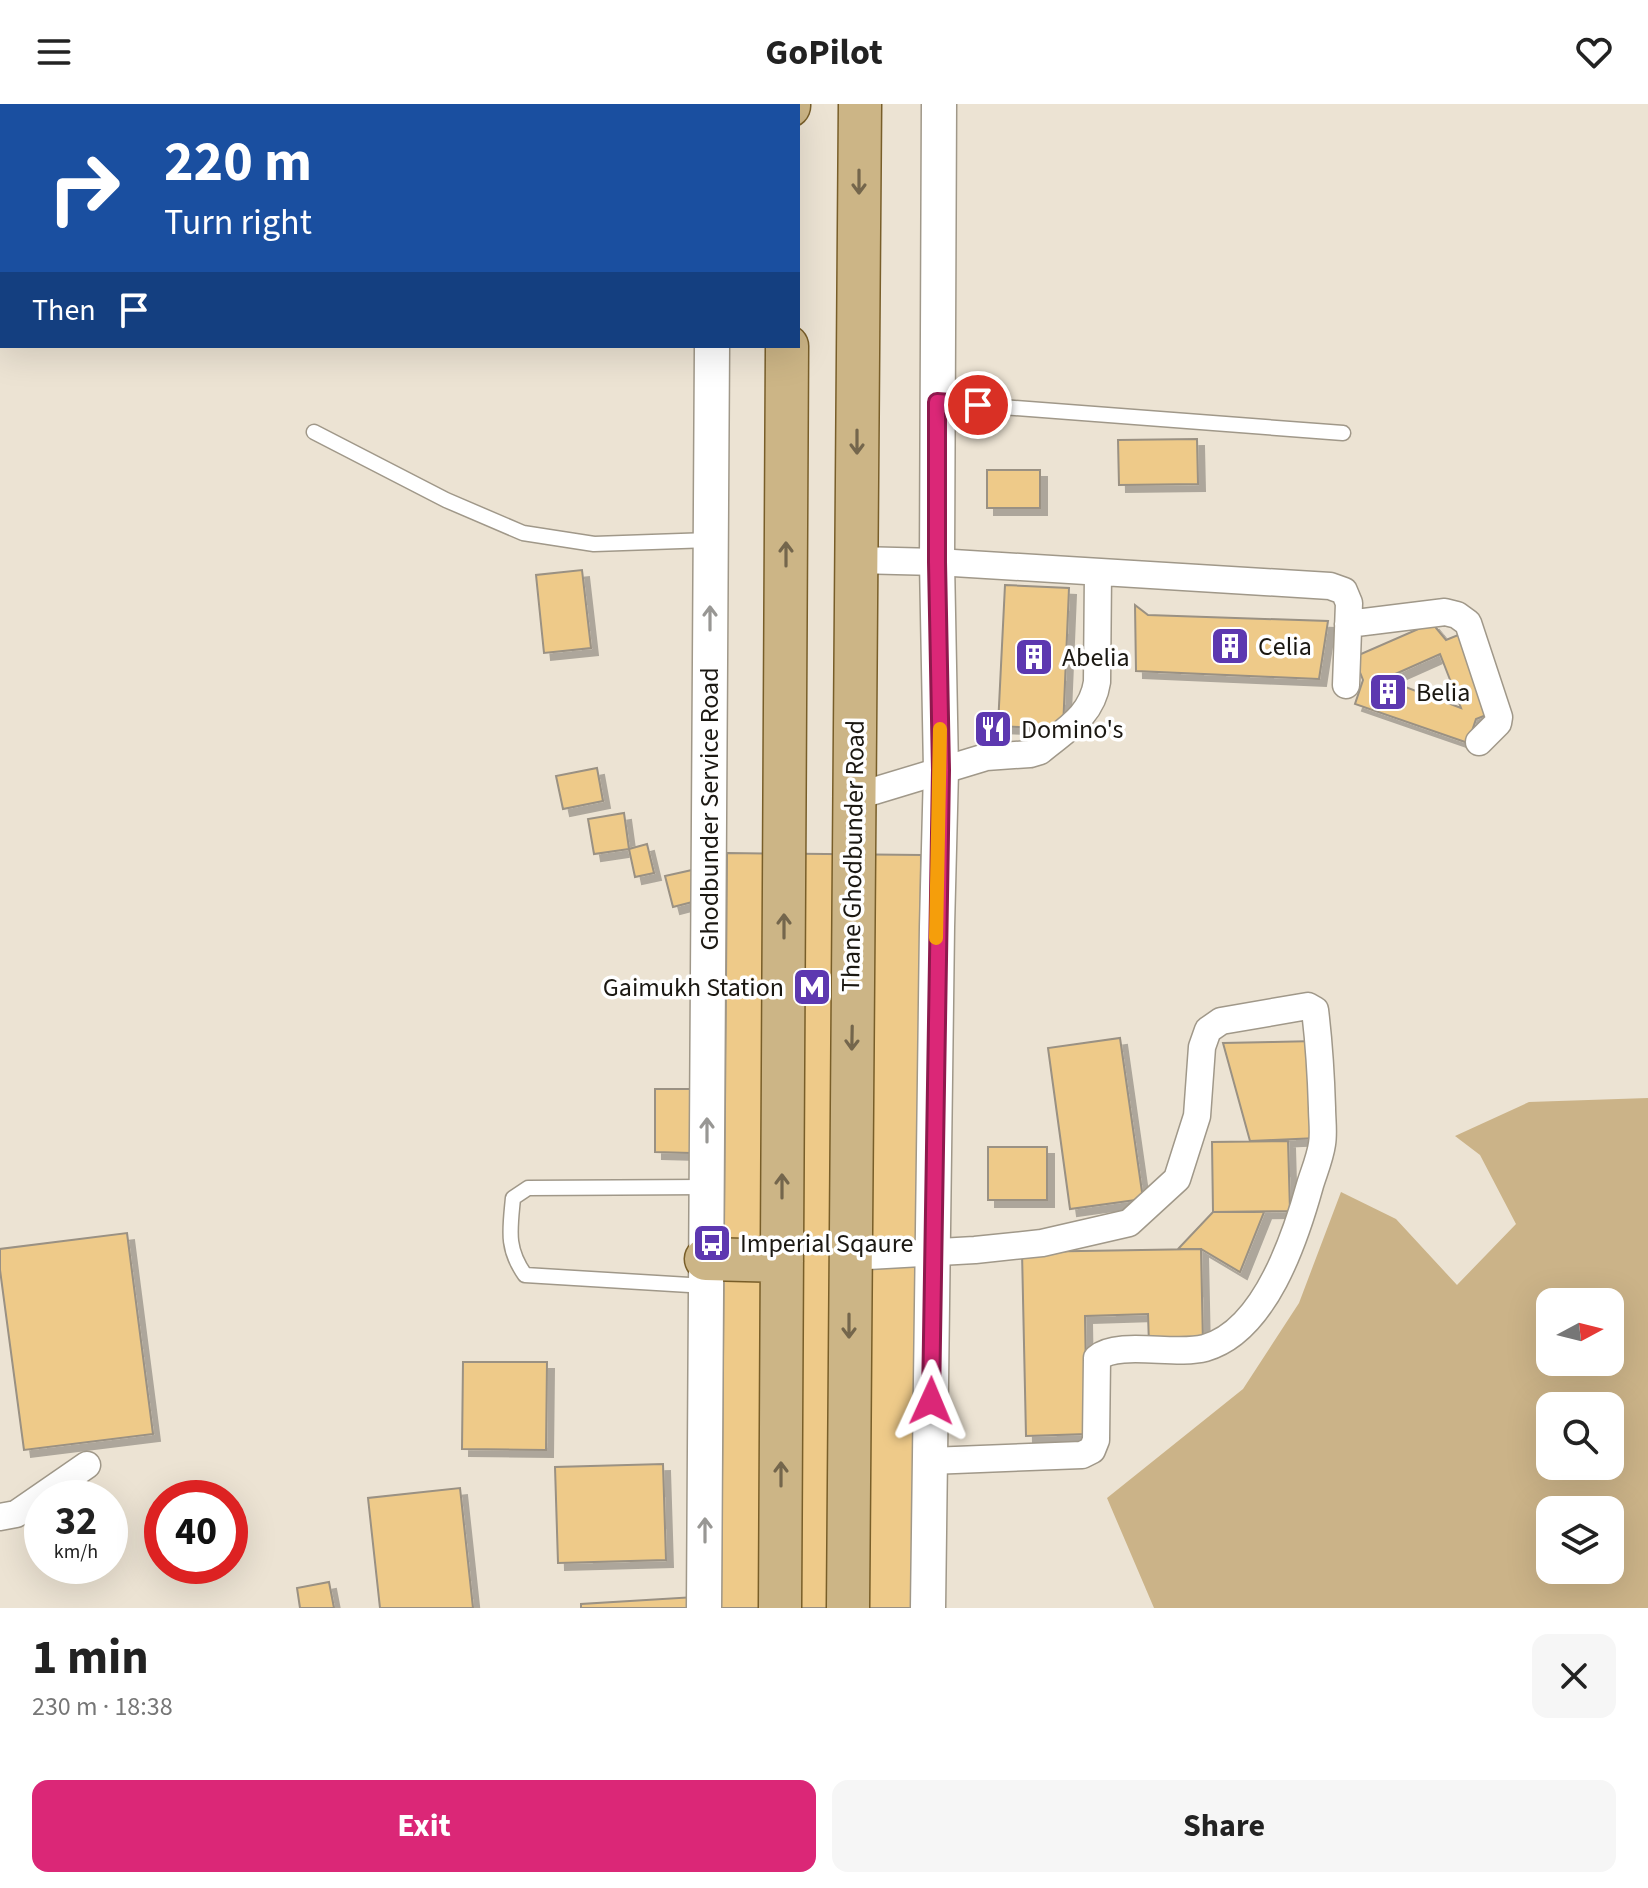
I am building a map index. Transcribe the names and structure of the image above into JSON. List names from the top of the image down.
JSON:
{
  "streets": {
    "main road": ["Thane Ghodbunder Road"],
    "street": ["Ghodbunder Service Road"]
  },
  "places": {
    "building": ["Celia", "Abelia", "Belia"],
    "restaurant": ["Domino's"],
    "metro station": ["Gaimukh Station"],
    "bus stop": ["Imperial Sqaure"]
  },
  "north": "right",
  "page": {
    "header": "GoPilot",
    "turn": ["220 m", "Turn right"],
    "then": "Then",
    "speed": "32 km/h",
    "limit": "40",
    "heading": ["1 min", "230 m · 18:38"],
    "buttons": ["Exit", "Share"]
  }
}
